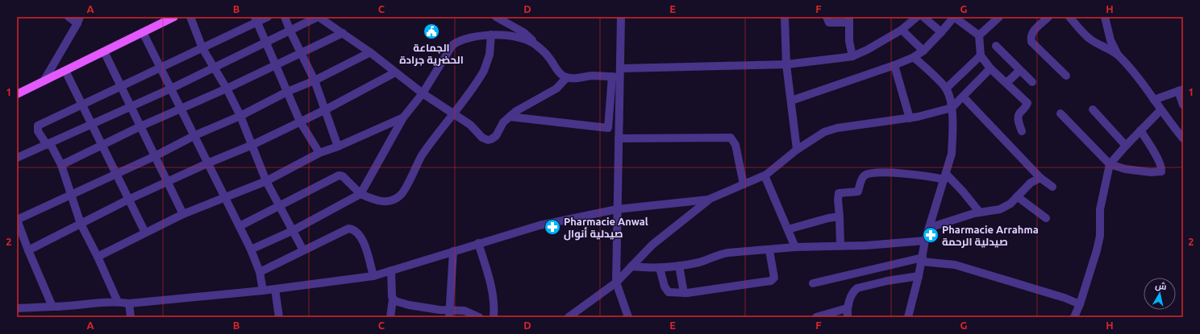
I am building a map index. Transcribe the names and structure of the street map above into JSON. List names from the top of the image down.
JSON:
{
  "places": {
    "public building": ["الجماعة الحضرية جرادة"],
    "pharmacy": ["Pharmacie Anwal صيدلية أنوال", "Pharmacie Arrahma صيدلية الرحمة"]
  },
  "north": "top",
  "grid": {
    "columns": [
      "A",
      "B",
      "C",
      "D",
      "E",
      "F",
      "G",
      "H"
    ],
    "rows": ["1", "2"]
  }
}
